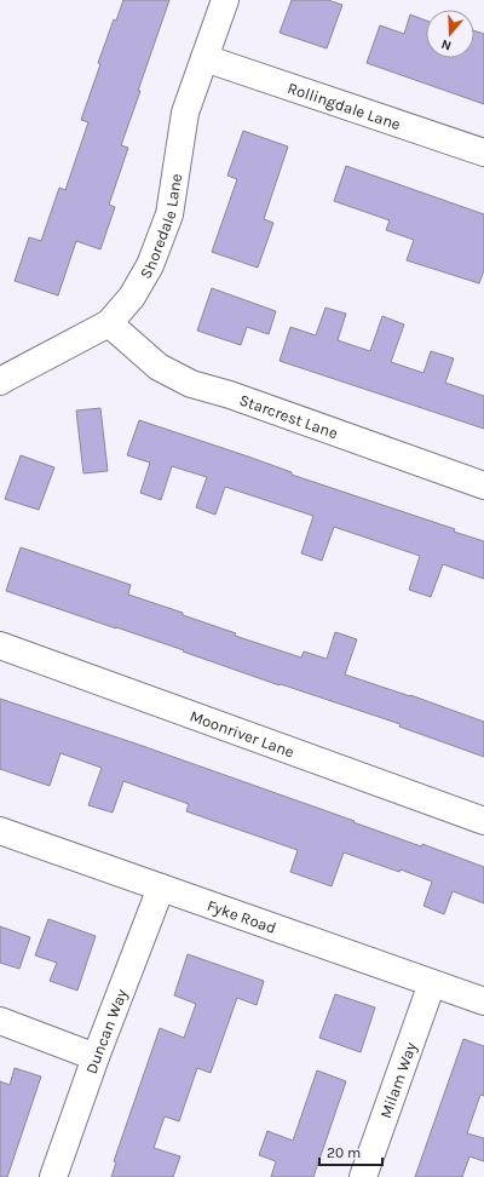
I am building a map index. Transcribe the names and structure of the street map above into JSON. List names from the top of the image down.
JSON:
{
  "streets": {
    "street": [
      "Rollingdale Lane",
      "Shoredale Lane",
      "Starcrest Lane",
      "Moonriver Lane",
      "Fyke Road",
      "Duncan Way",
      "Milam Way"
    ]
  },
  "crossings": [
    ["Rollingdale Lane", "Shoredale Lane"],
    ["Shoredale Lane", "Starcrest Lane"],
    ["Fyke Road", "Duncan Way"],
    ["Fyke Road", "Milam Way"]
  ],
  "scale_bar": "20 m",
  "north": "bottom"
}
